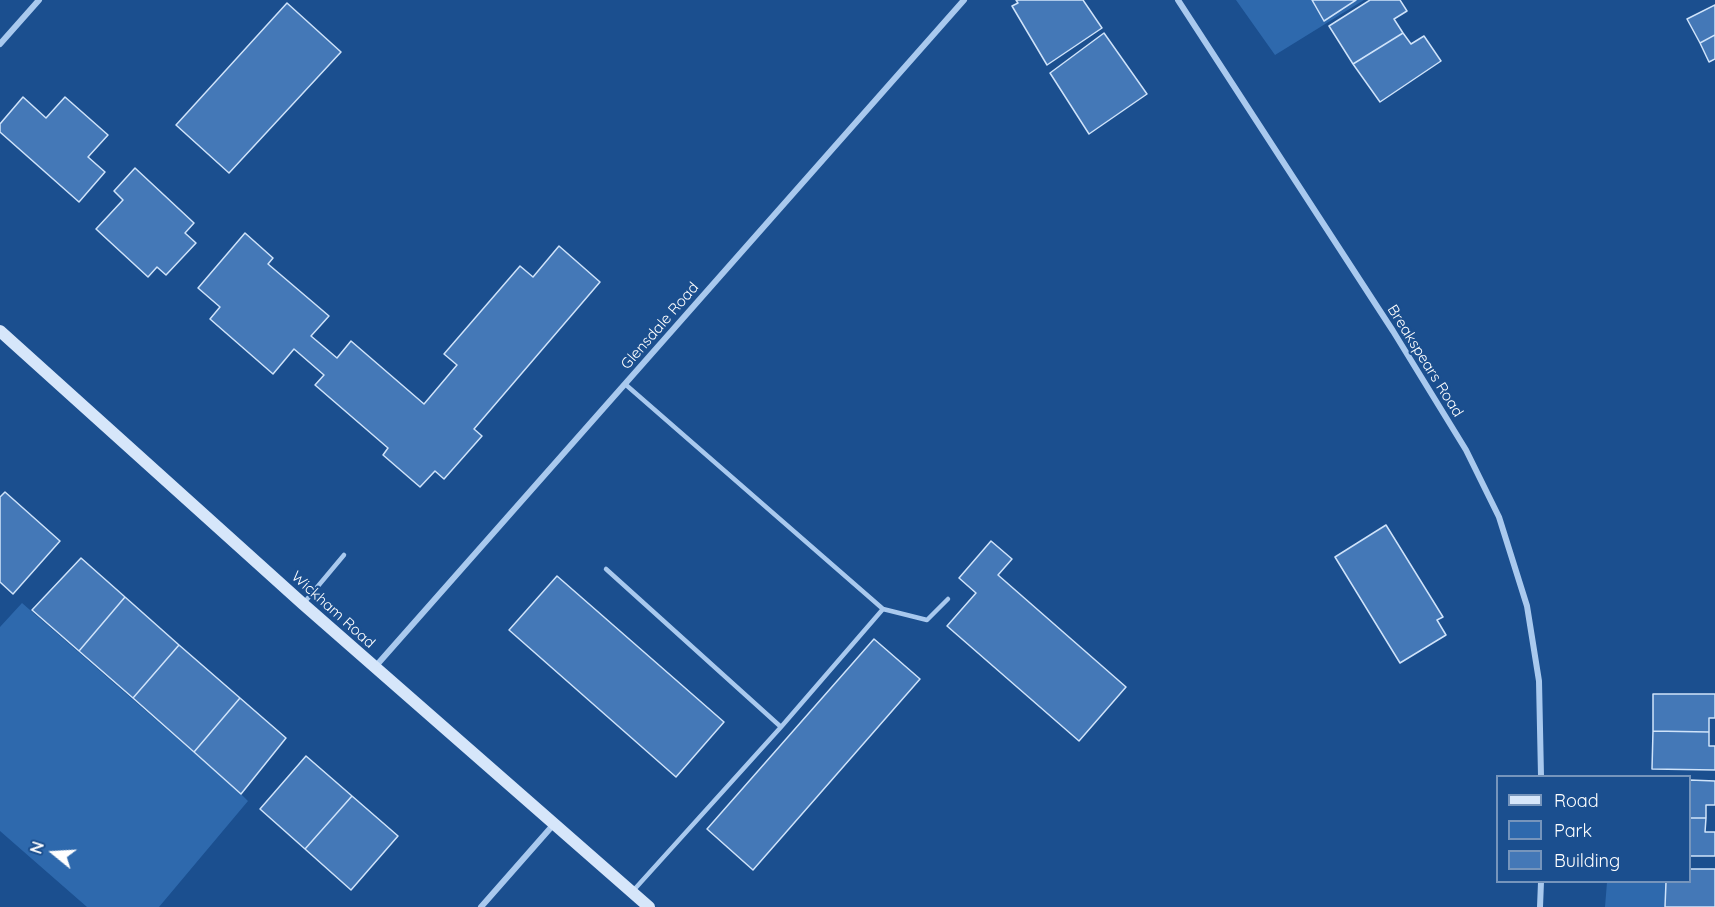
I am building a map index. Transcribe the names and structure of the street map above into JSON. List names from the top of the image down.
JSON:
{
  "streets": {
    "street": ["Glensdale Road", "Breakspears Road", "Wickham Road"]
  },
  "crossings": [
    ["Glensdale Road", "Wickham Road"]
  ],
  "legend": ["Road", "Park", "Building"],
  "north": "left"
}
